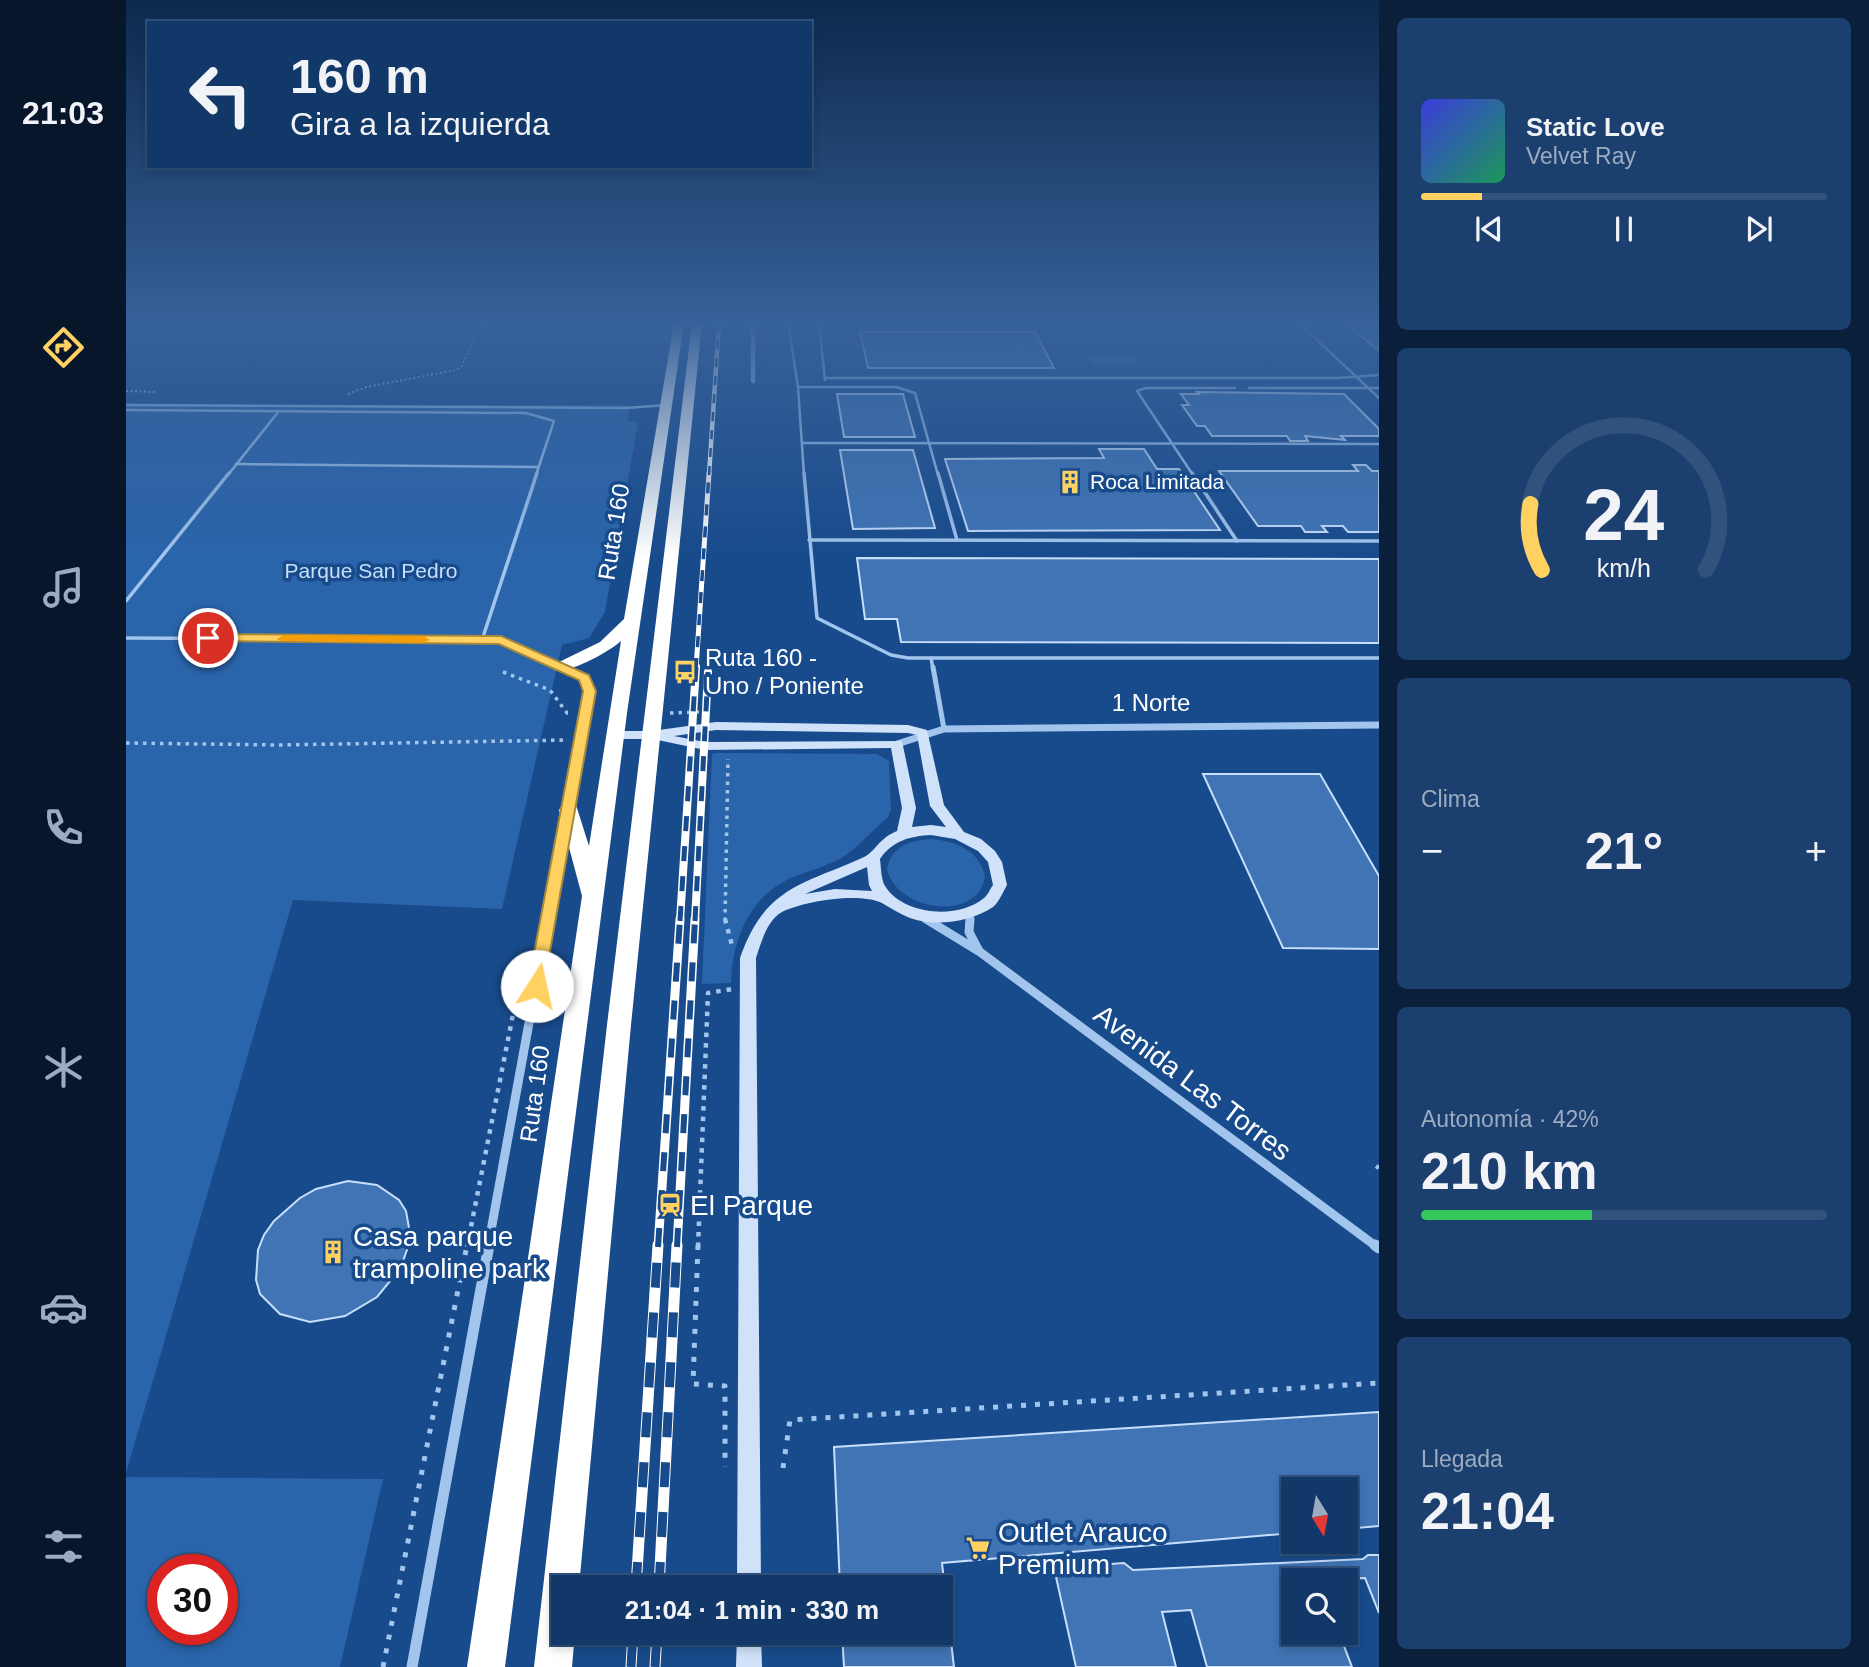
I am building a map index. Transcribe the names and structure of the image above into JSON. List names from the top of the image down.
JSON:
{
  "streets": {
    "highway": ["Ruta 160"],
    "street": ["1 Norte", "Avenida Las Torres"]
  },
  "crossings": [
    ["Ruta 160", "1 Norte"]
  ],
  "parks": ["Parque San Pedro"],
  "places": {
    "building": ["Roca Limitada", "Casa parque trampoline park"],
    "bus stop": ["Ruta 160 - Uno / Poniente"],
    "station": ["El Parque"],
    "supermarket": ["Outlet Arauco Premium"]
  },
  "north": "bottom",
  "page": {
    "tabs": "21:03",
    "turn": ["160 m", "Gira a la izquierda"],
    "song": ["Static Love", "Velvet Ray"],
    "tile": [
      "Clima",
      ["Autonomía · 42%", "210 km"],
      ["Llegada", "21:04"]
    ],
    "heat": ["−", "21°", "+"],
    "limit": "30",
    "trip": "21:04 · 1 min · 330 m",
    "gauge": ["24", "km/h"]
  }
}
